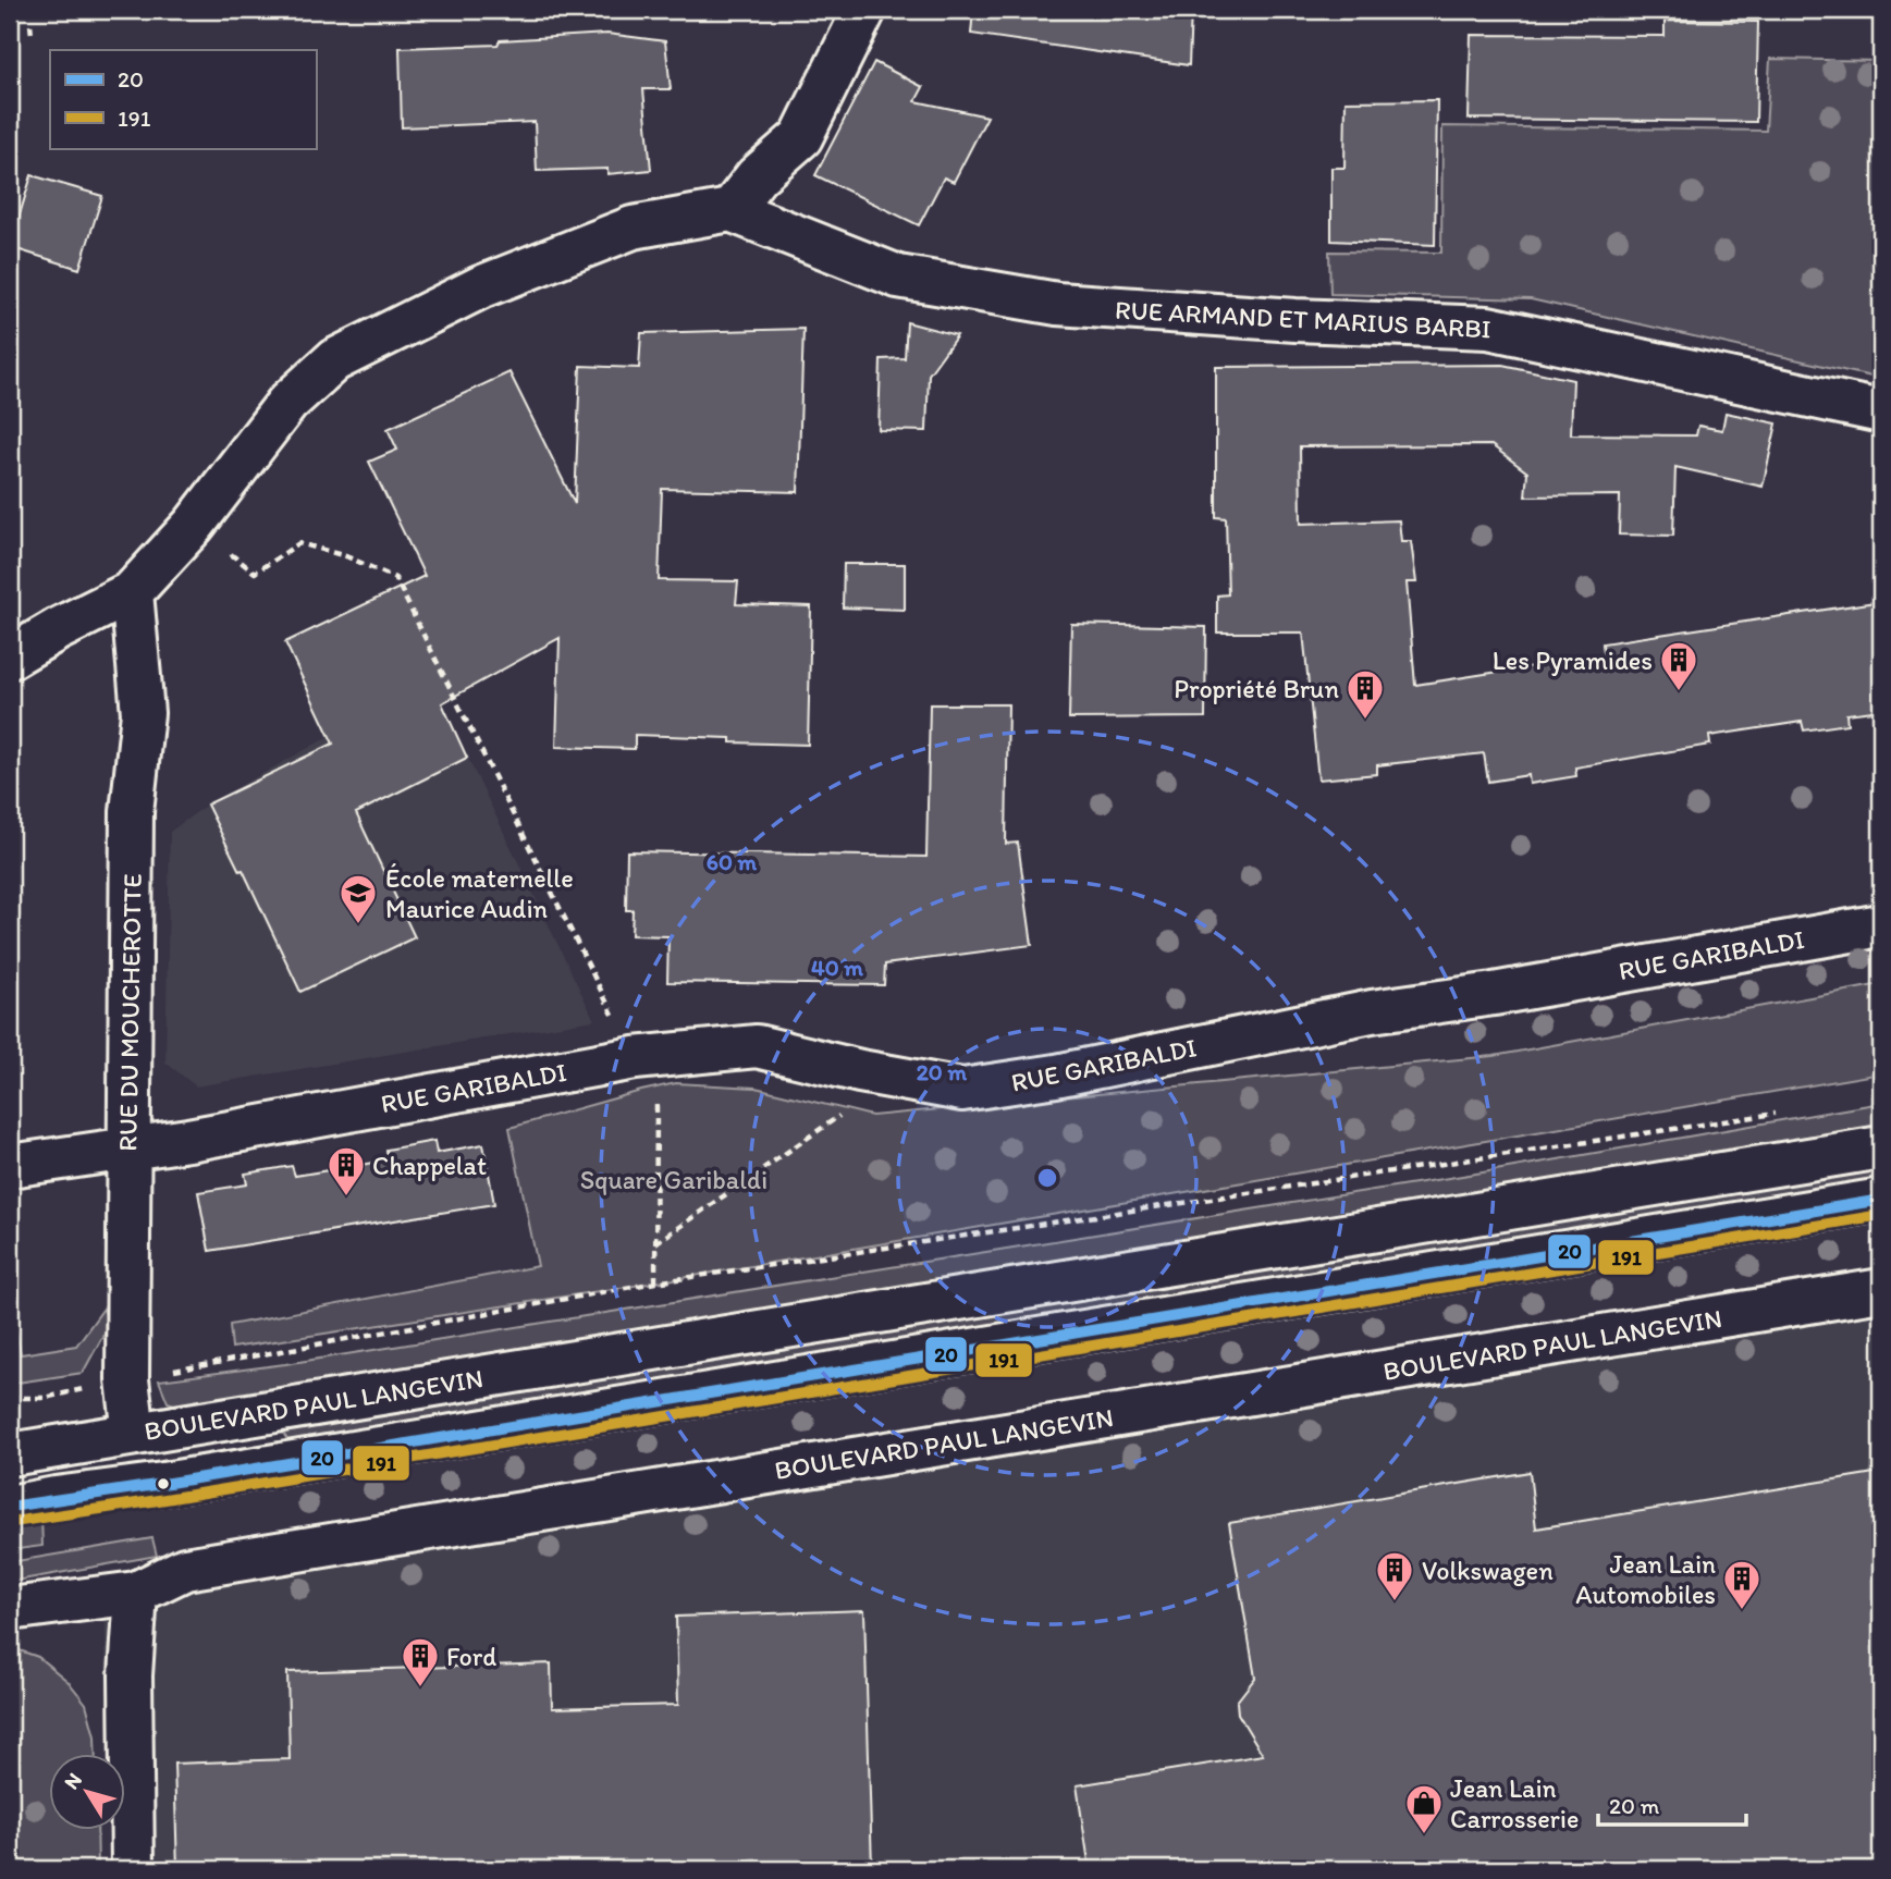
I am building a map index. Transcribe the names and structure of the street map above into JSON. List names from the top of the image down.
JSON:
{
  "streets": {
    "street": [
      "RUE ARMAND ET MARIUS BARBI",
      "RUE GARIBALDI",
      "RUE DU MOUCHEROTTE",
      "BOULEVARD PAUL LANGEVIN"
    ]
  },
  "crossings": [
    ["RUE GARIBALDI", "RUE DU MOUCHEROTTE"],
    ["RUE DU MOUCHEROTTE", "BOULEVARD PAUL LANGEVIN"]
  ],
  "parks": ["Square Garibaldi"],
  "places": {
    "building": [
      "Les Pyramides",
      "Propriété Brun",
      "Chappelat",
      "Volkswagen",
      "Jean Lain Automobiles",
      "Ford"
    ],
    "school or university": ["École maternelle Maurice Audin"],
    "shop": ["Jean Lain Carrosserie"]
  },
  "lines": ["transit line 20", "transit line 191"],
  "legend": ["20", "191"],
  "scale_bar": "20 m",
  "north": "top left",
  "rings": ["60 m", "40 m", "20 m"]
}
